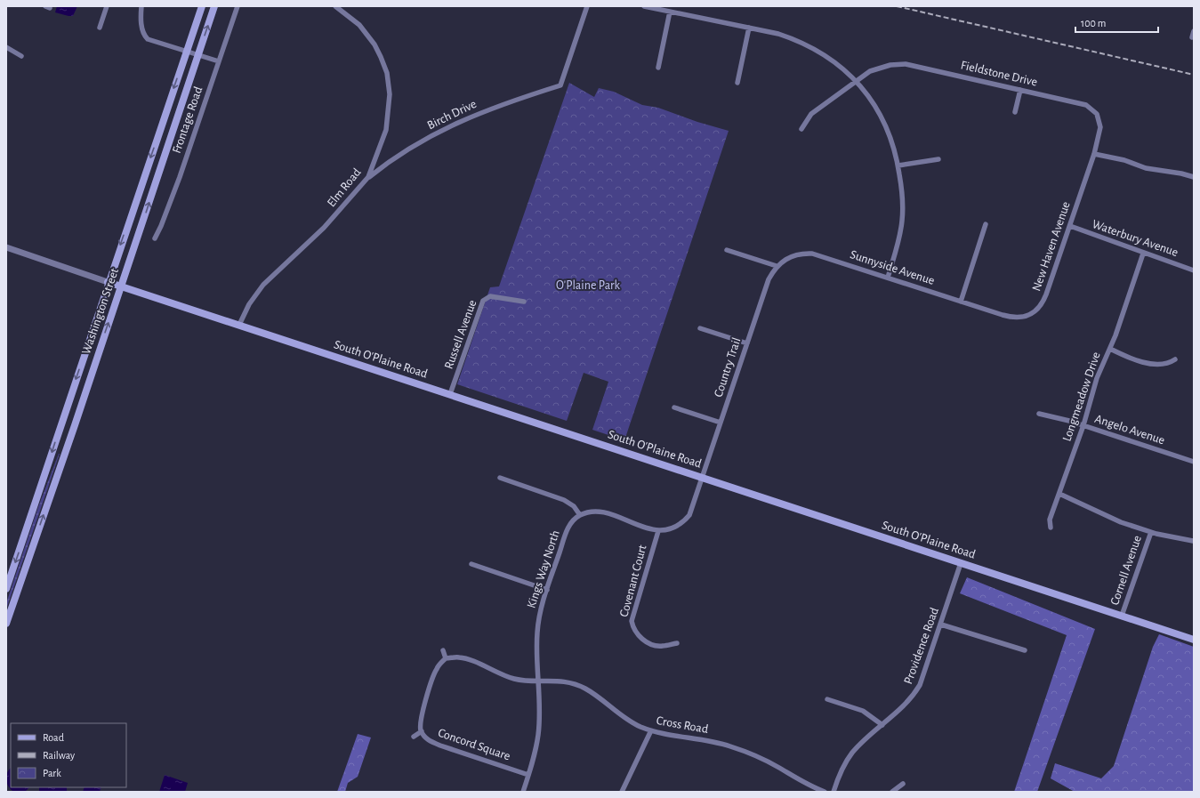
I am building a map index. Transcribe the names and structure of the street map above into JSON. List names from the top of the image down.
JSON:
{
  "streets": {
    "main road": ["Washington Street", "South O'Plaine Road"],
    "street": [
      "Fieldstone Drive",
      "Birch Drive",
      "Frontage Road",
      "Elm Road",
      "Waterbury Avenue",
      "New Haven Avenue",
      "Sunnyside Avenue",
      "Russell Avenue",
      "Country Trail",
      "Longmeadow Drive",
      "Angelo Avenue",
      "Kings Way North",
      "Cornell Avenue",
      "Covenant Court",
      "Providence Road",
      "Cross Road",
      "Concord Square"
    ]
  },
  "crossings": [
    ["Fieldstone Drive", "New Haven Avenue"],
    ["Birch Drive", "Elm Road"],
    ["Elm Road", "South O'Plaine Road"],
    ["Waterbury Avenue", "New Haven Avenue"],
    ["Waterbury Avenue", "Longmeadow Drive"],
    ["New Haven Avenue", "Sunnyside Avenue"],
    ["Sunnyside Avenue", "Country Trail"],
    ["Washington Street", "South O'Plaine Road"],
    ["Russell Avenue", "South O'Plaine Road"],
    ["South O'Plaine Road", "Country Trail"],
    ["South O'Plaine Road", "Cornell Avenue"],
    ["South O'Plaine Road", "Providence Road"],
    ["Longmeadow Drive", "Angelo Avenue"],
    ["Kings Way North", "Cross Road"],
    ["Kings Way North", "Concord Square"]
  ],
  "parks": ["O'Plaine Park"],
  "legend": ["Road", "Railway", "Park"],
  "scale_bar": "100 m"
}
